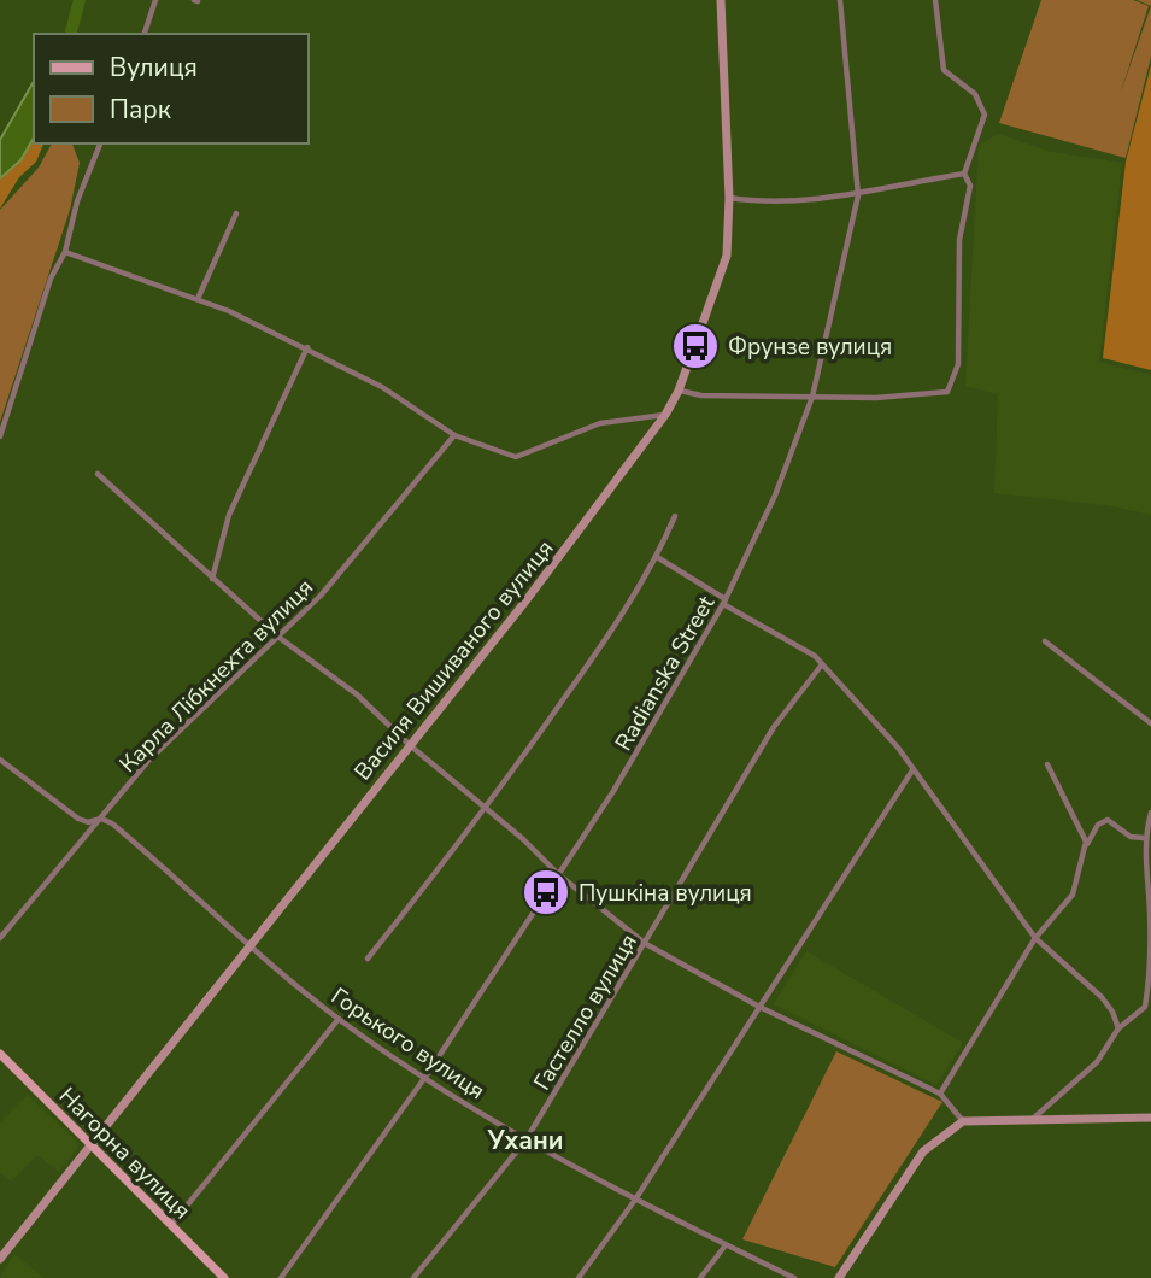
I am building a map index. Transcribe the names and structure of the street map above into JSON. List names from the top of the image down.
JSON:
{
  "streets": {
    "main road": ["Нагорна вулиця"],
    "street": [
      "Василя Вишиваного вулиця",
      "Radianska Street",
      "Карла Лібкнехта вулиця",
      "Гастелло вулиця",
      "Горького вулиця"
    ]
  },
  "crossings": [
    ["Василя Вишиваного вулиця", "Горького вулиця"],
    ["Василя Вишиваного вулиця", "Нагорна вулиця"],
    ["Radianska Street", "Горького вулиця"],
    ["Карла Лібкнехта вулиця", "Горького вулиця"],
    ["Гастелло вулиця", "Горького вулиця"]
  ],
  "districts": ["Ухани"],
  "places": {
    "bus stop": ["Фрунзе вулиця", "Пушкіна вулиця"]
  },
  "legend": ["Вулиця", "Парк"]
}
